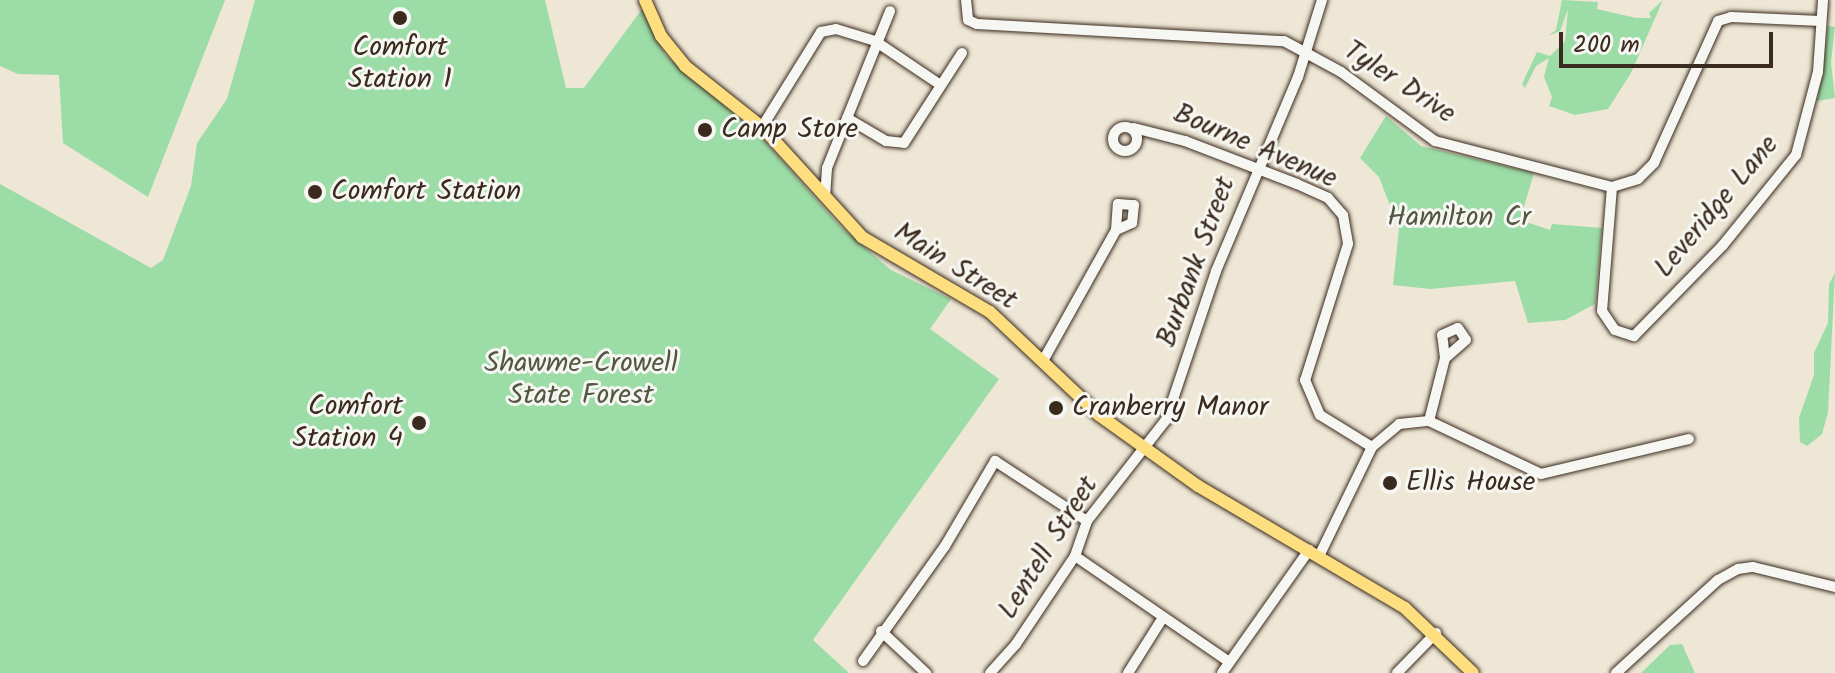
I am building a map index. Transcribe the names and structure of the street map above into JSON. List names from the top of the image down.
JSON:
{
  "streets": {
    "main road": ["Main Street"],
    "street": [
      "Tyler Drive",
      "Bourne Avenue",
      "Leveridge Lane",
      "Burbank Street",
      "Lentell Street"
    ]
  },
  "crossings": [
    ["Tyler Drive", "Leveridge Lane"],
    ["Tyler Drive", "Burbank Street"],
    ["Bourne Avenue", "Burbank Street"],
    ["Burbank Street", "Main Street"],
    ["Burbank Street", "Lentell Street"],
    ["Main Street", "Lentell Street"]
  ],
  "parks": ["Hamilton Cr", "Shawme-Crowell State Forest"],
  "places": [
    "Comfort Station 1",
    "Camp Store",
    "Comfort Station",
    "Cranberry Manor",
    "Comfort Station 4",
    "Ellis House"
  ],
  "scale_bar": "200 m"
}
